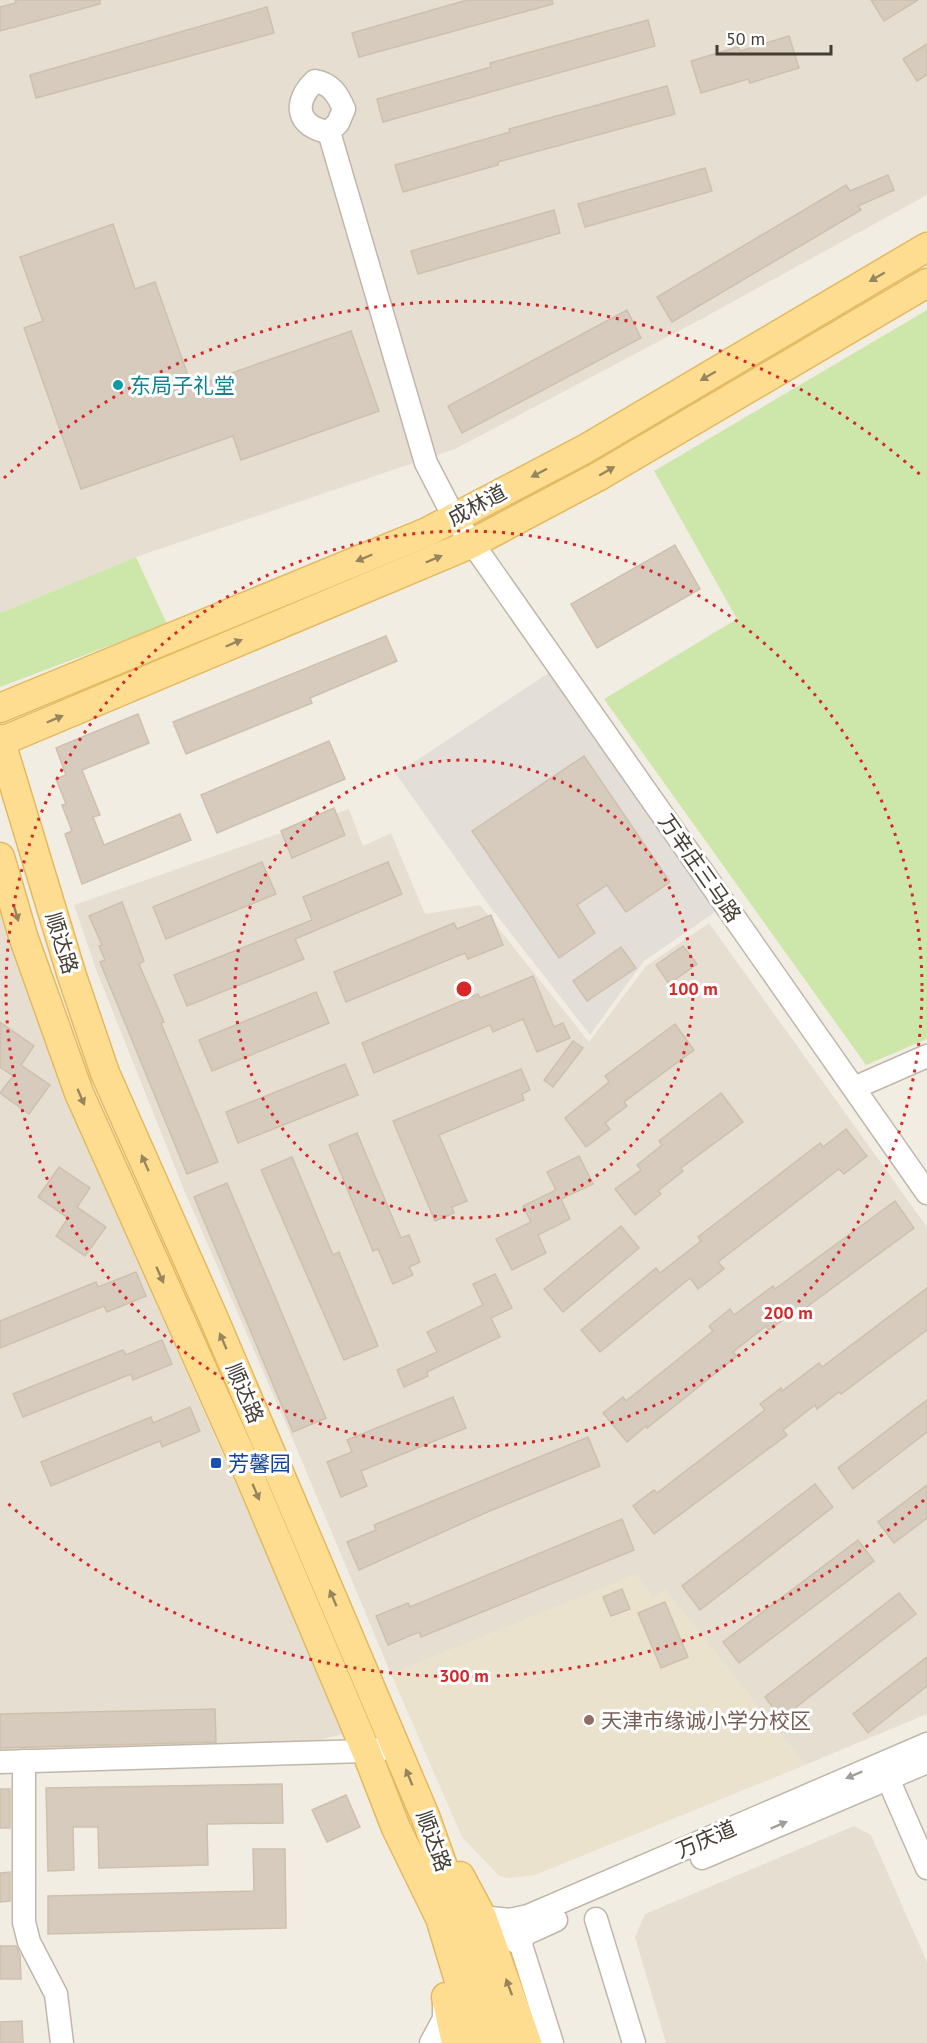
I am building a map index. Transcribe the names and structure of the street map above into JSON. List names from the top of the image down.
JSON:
{
  "streets": {
    "main road": ["成林道", "顺达路"],
    "street": ["万辛庄三马路", "万庆道"]
  },
  "crossings": [
    ["成林道", "万辛庄三马路"],
    ["成林道", "顺达路"],
    ["顺达路", "万庆道"]
  ],
  "places": {
    "other": ["东局子礼堂", "天津市缘诚小学分校区"],
    "transit": ["芳馨园"]
  },
  "scale_bar": "50 m",
  "rings": ["100 m", "200 m", "300 m"]
}
